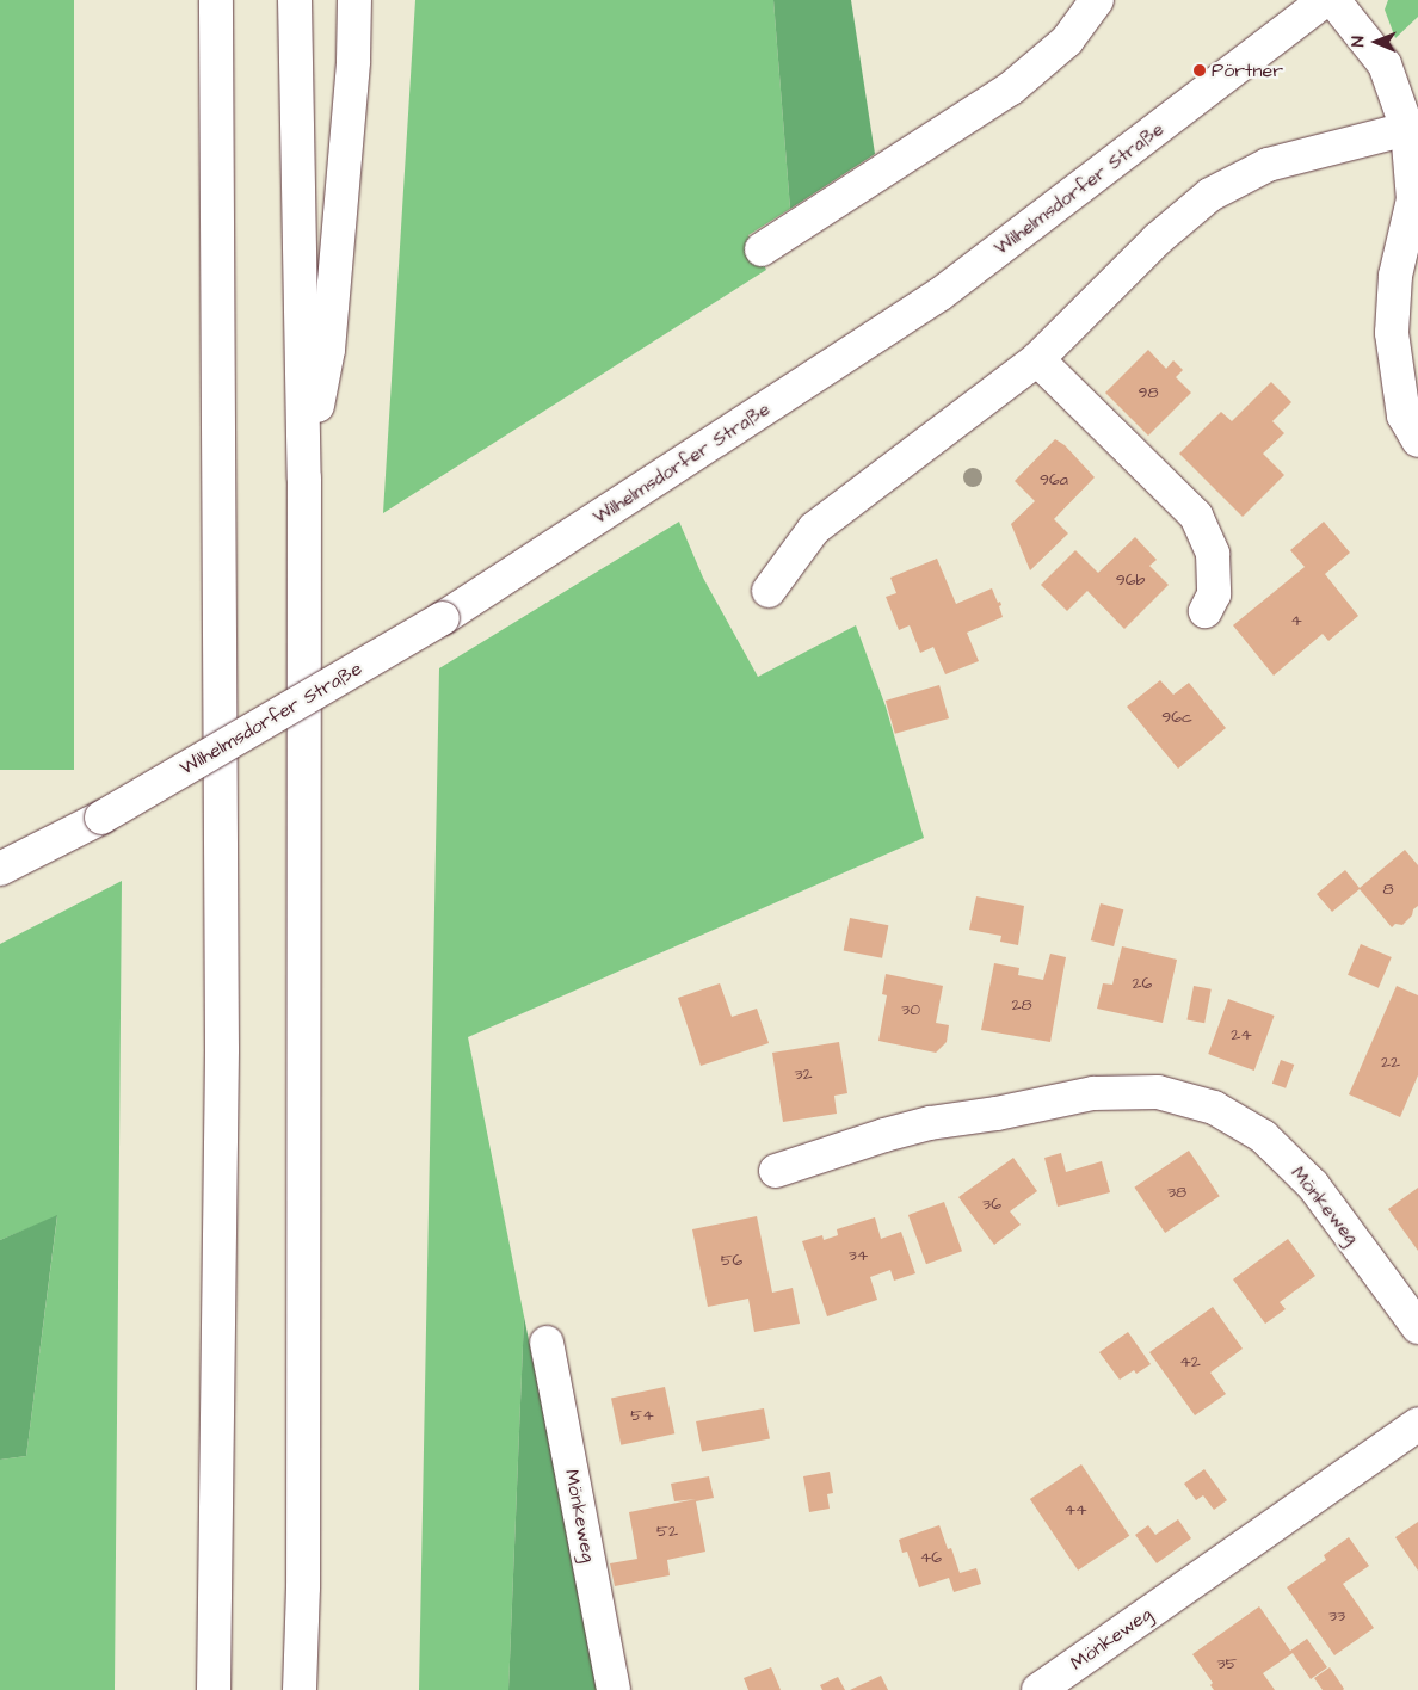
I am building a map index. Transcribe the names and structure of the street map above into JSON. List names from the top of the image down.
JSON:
{
  "streets": {
    "main road": ["Wilhelmsdorfer Straße", "Mönkeweg"]
  },
  "places": ["Pörtner"],
  "house_numbers": [
    "98",
    "96a",
    "96b",
    "4",
    "96c",
    "8",
    "26",
    "28",
    "30",
    "24",
    "22",
    "32",
    "38",
    "36",
    "34",
    "56",
    "42",
    "54",
    "44",
    "52",
    "46",
    "33",
    "35"
  ],
  "north": "left"
}
